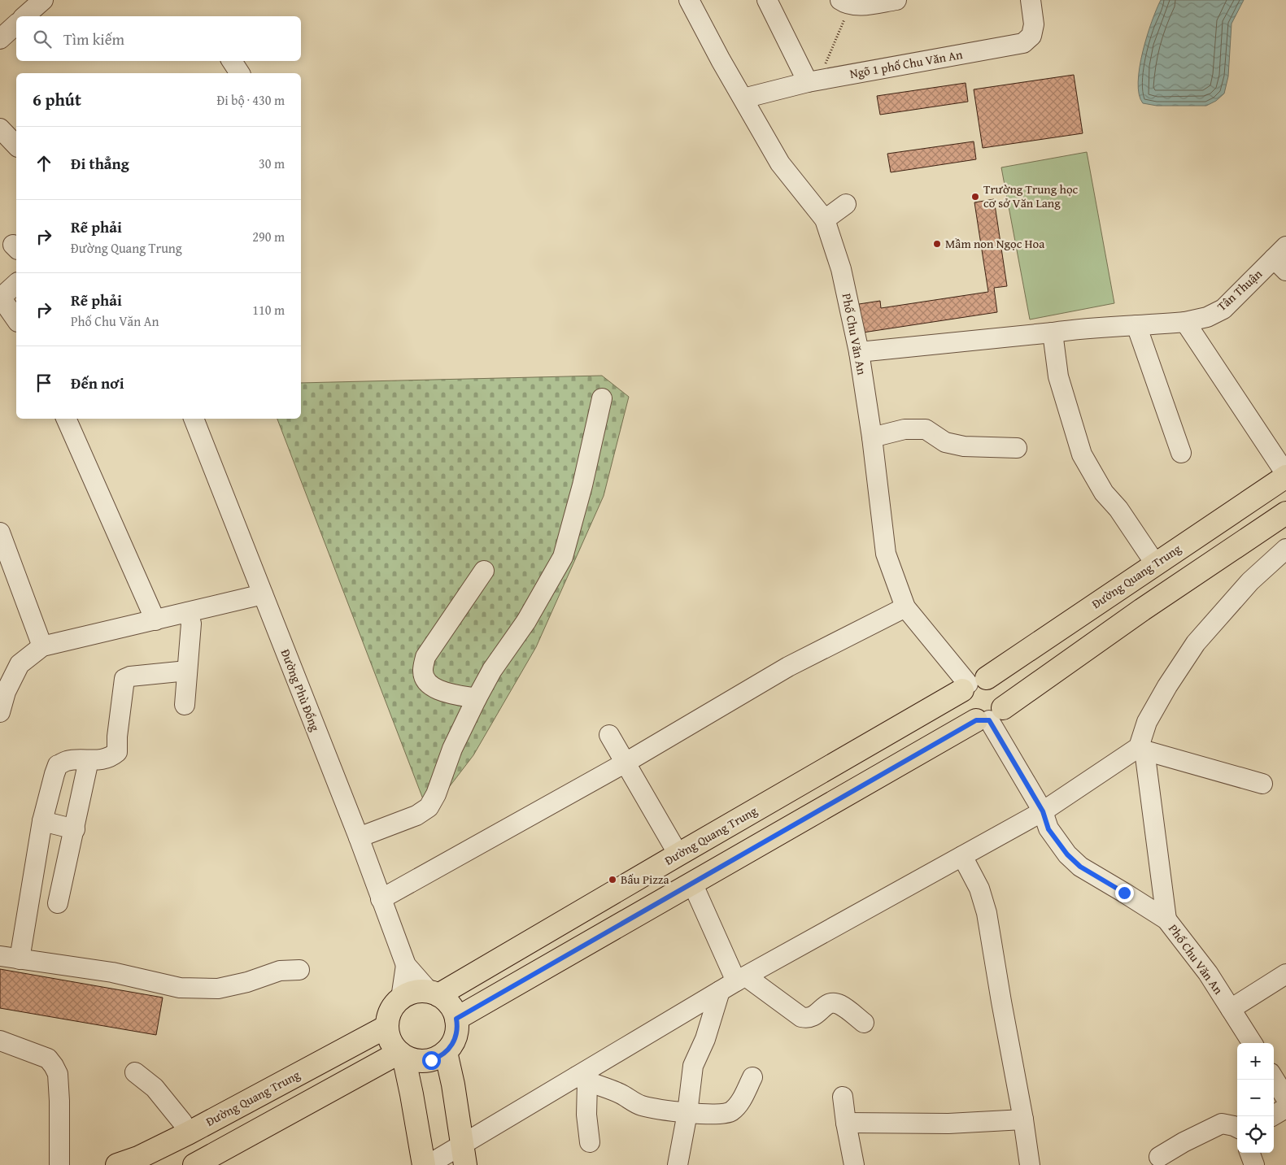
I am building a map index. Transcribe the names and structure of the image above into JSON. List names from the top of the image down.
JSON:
{
  "streets": {
    "main road": ["Đường Quang Trung"],
    "street": [
      "Ngõ 1 phố Chu Văn An",
      "Tân Thuận",
      "Phố Chu Văn An",
      "Đường Phù Đổng"
    ]
  },
  "crossings": [
    ["Ngõ 1 phố Chu Văn An", "Phố Chu Văn An"],
    ["Tân Thuận", "Phố Chu Văn An"],
    ["Phố Chu Văn An", "Đường Quang Trung"],
    ["Đường Quang Trung", "Đường Phù Đổng"]
  ],
  "places": ["Trường Trung học cơ sở Văn Lang", "Mầm non Ngọc Hoa", "Bấu Pizza"],
  "page": {
    "search": "Tìm kiếm",
    "heading": ["6 phút", "Đi bộ · 430 m"],
    "list": [
      ["Đi thẳng", "30 m"],
      ["Rẽ phải", "Đường Quang Trung", "290 m"],
      ["Rẽ phải", "Phố Chu Văn An", "110 m"],
      "Đến nơi"
    ],
    "map_buttons": ["+", "−"]
  }
}
